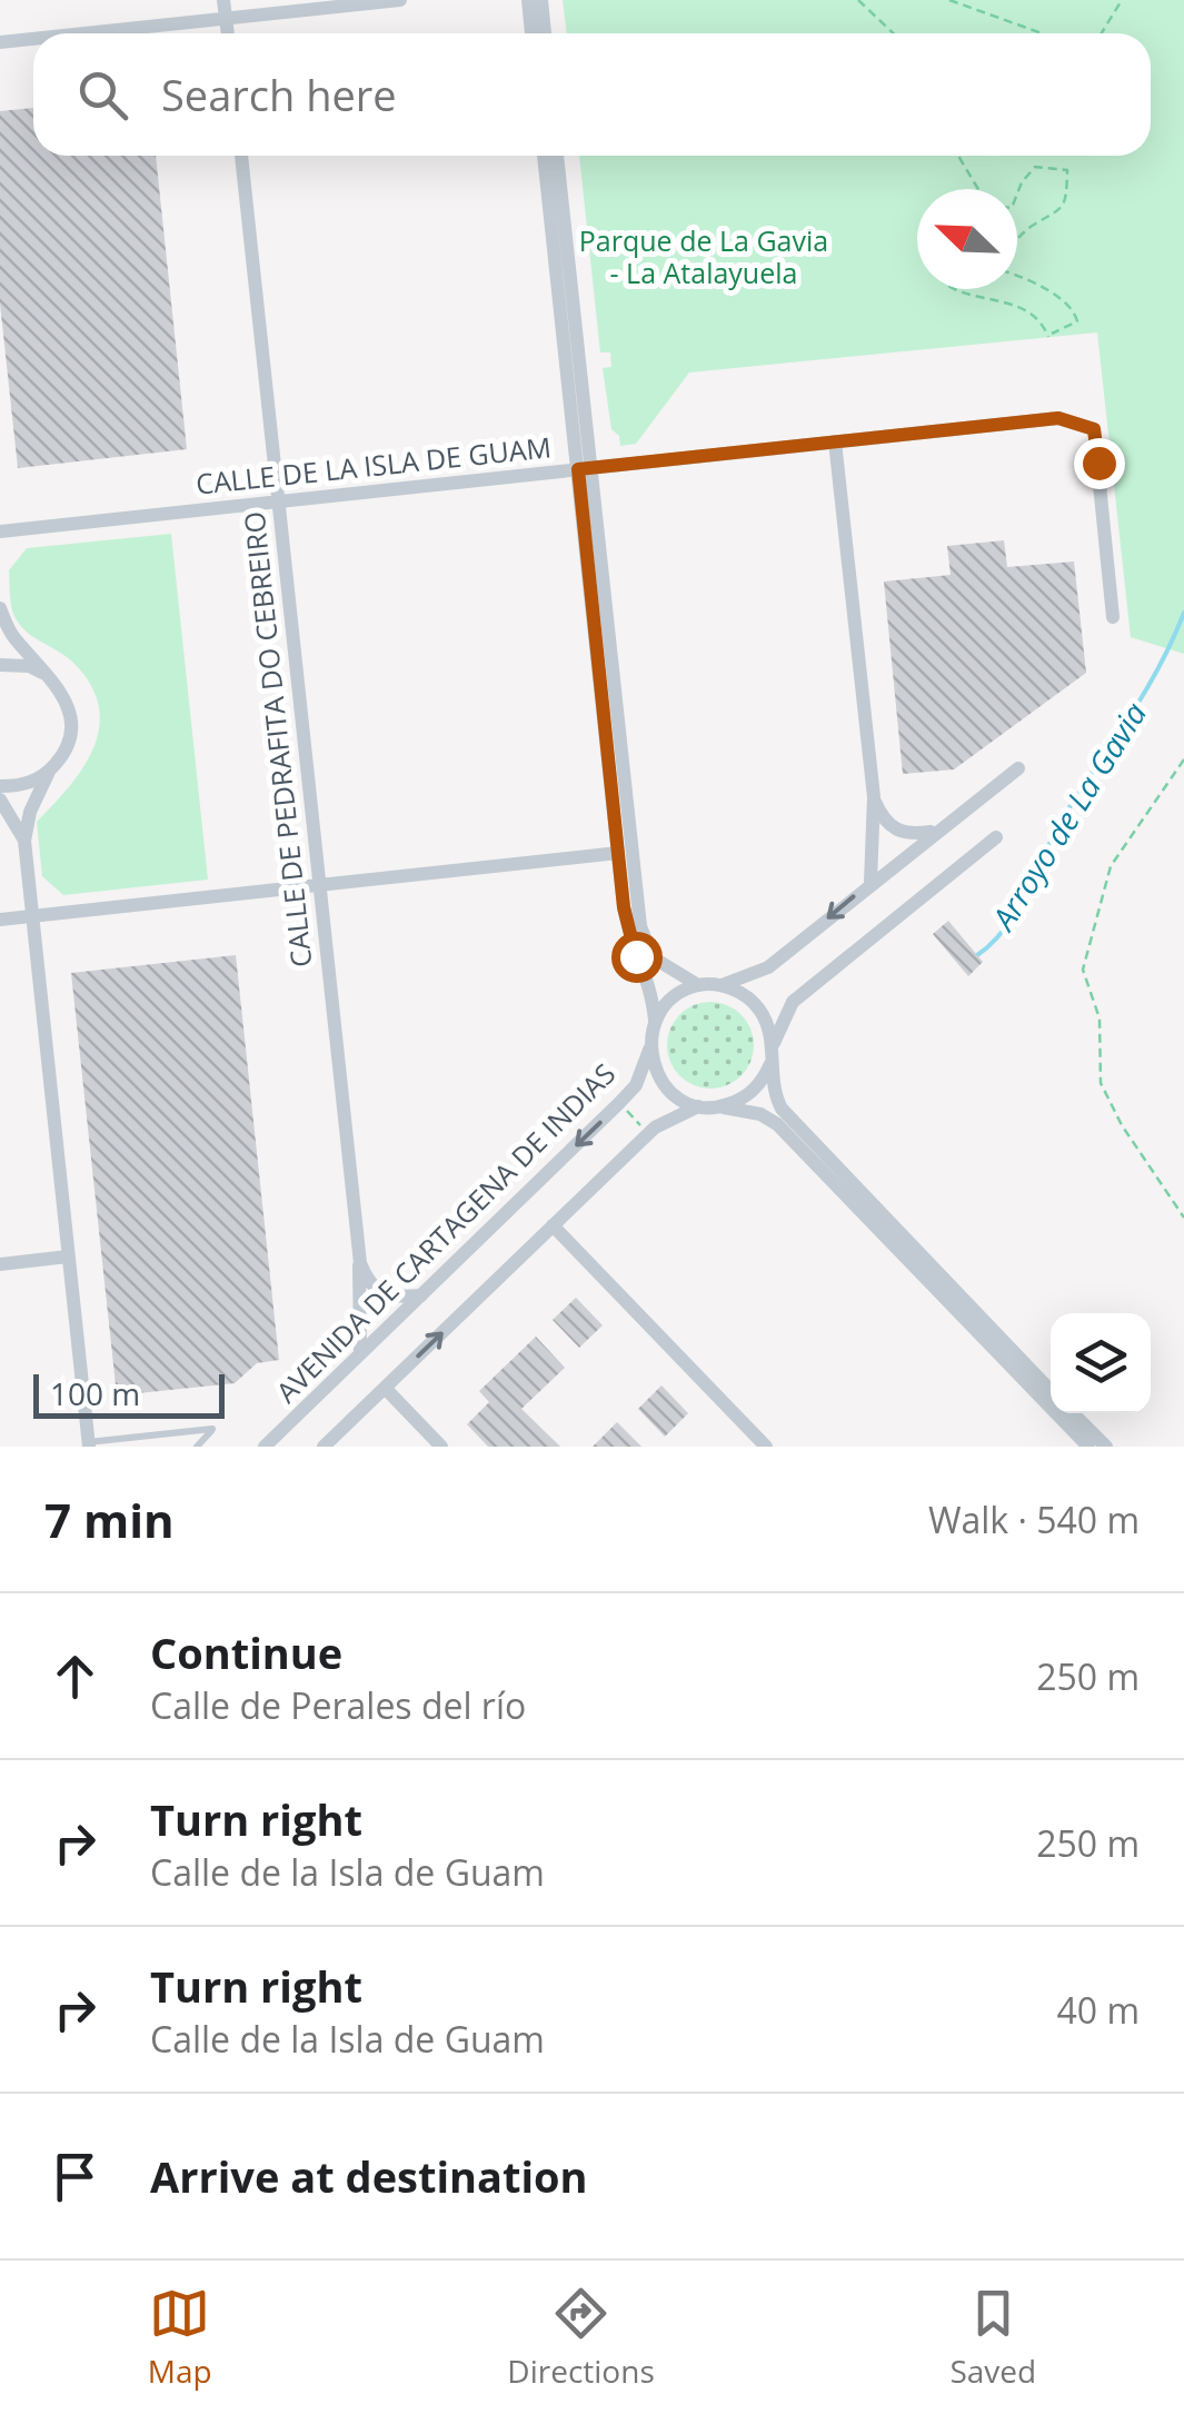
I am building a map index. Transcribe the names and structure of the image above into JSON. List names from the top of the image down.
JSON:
{
  "streets": {
    "street": ["CALLE DE LA ISLA DE GUAM", "CALLE DE PEDRAFITA DO CEBREIRO", "AVENIDA DE CARTAGENA DE INDIAS"]
  },
  "crossings": [
    ["CALLE DE LA ISLA DE GUAM", "CALLE DE PEDRAFITA DO CEBREIRO"],
    ["CALLE DE PEDRAFITA DO CEBREIRO", "AVENIDA DE CARTAGENA DE INDIAS"]
  ],
  "water": ["Arroyo de La Gavia"],
  "parks": ["Parque de La Gavia - La Atalayuela"],
  "scale_bar": "100 m",
  "north": "top left",
  "page": {
    "search": "Search here",
    "scale": "100 m",
    "heading": ["7 min", "Walk · 540 m"],
    "list": [
      ["Continue", "Calle de Perales del río", "250 m"],
      ["Turn right", "Calle de la Isla de Guam", "250 m"],
      ["Turn right", "Calle de la Isla de Guam", "40 m"],
      "Arrive at destination"
    ],
    "nav": ["Map", "Directions", "Saved"]
  }
}
